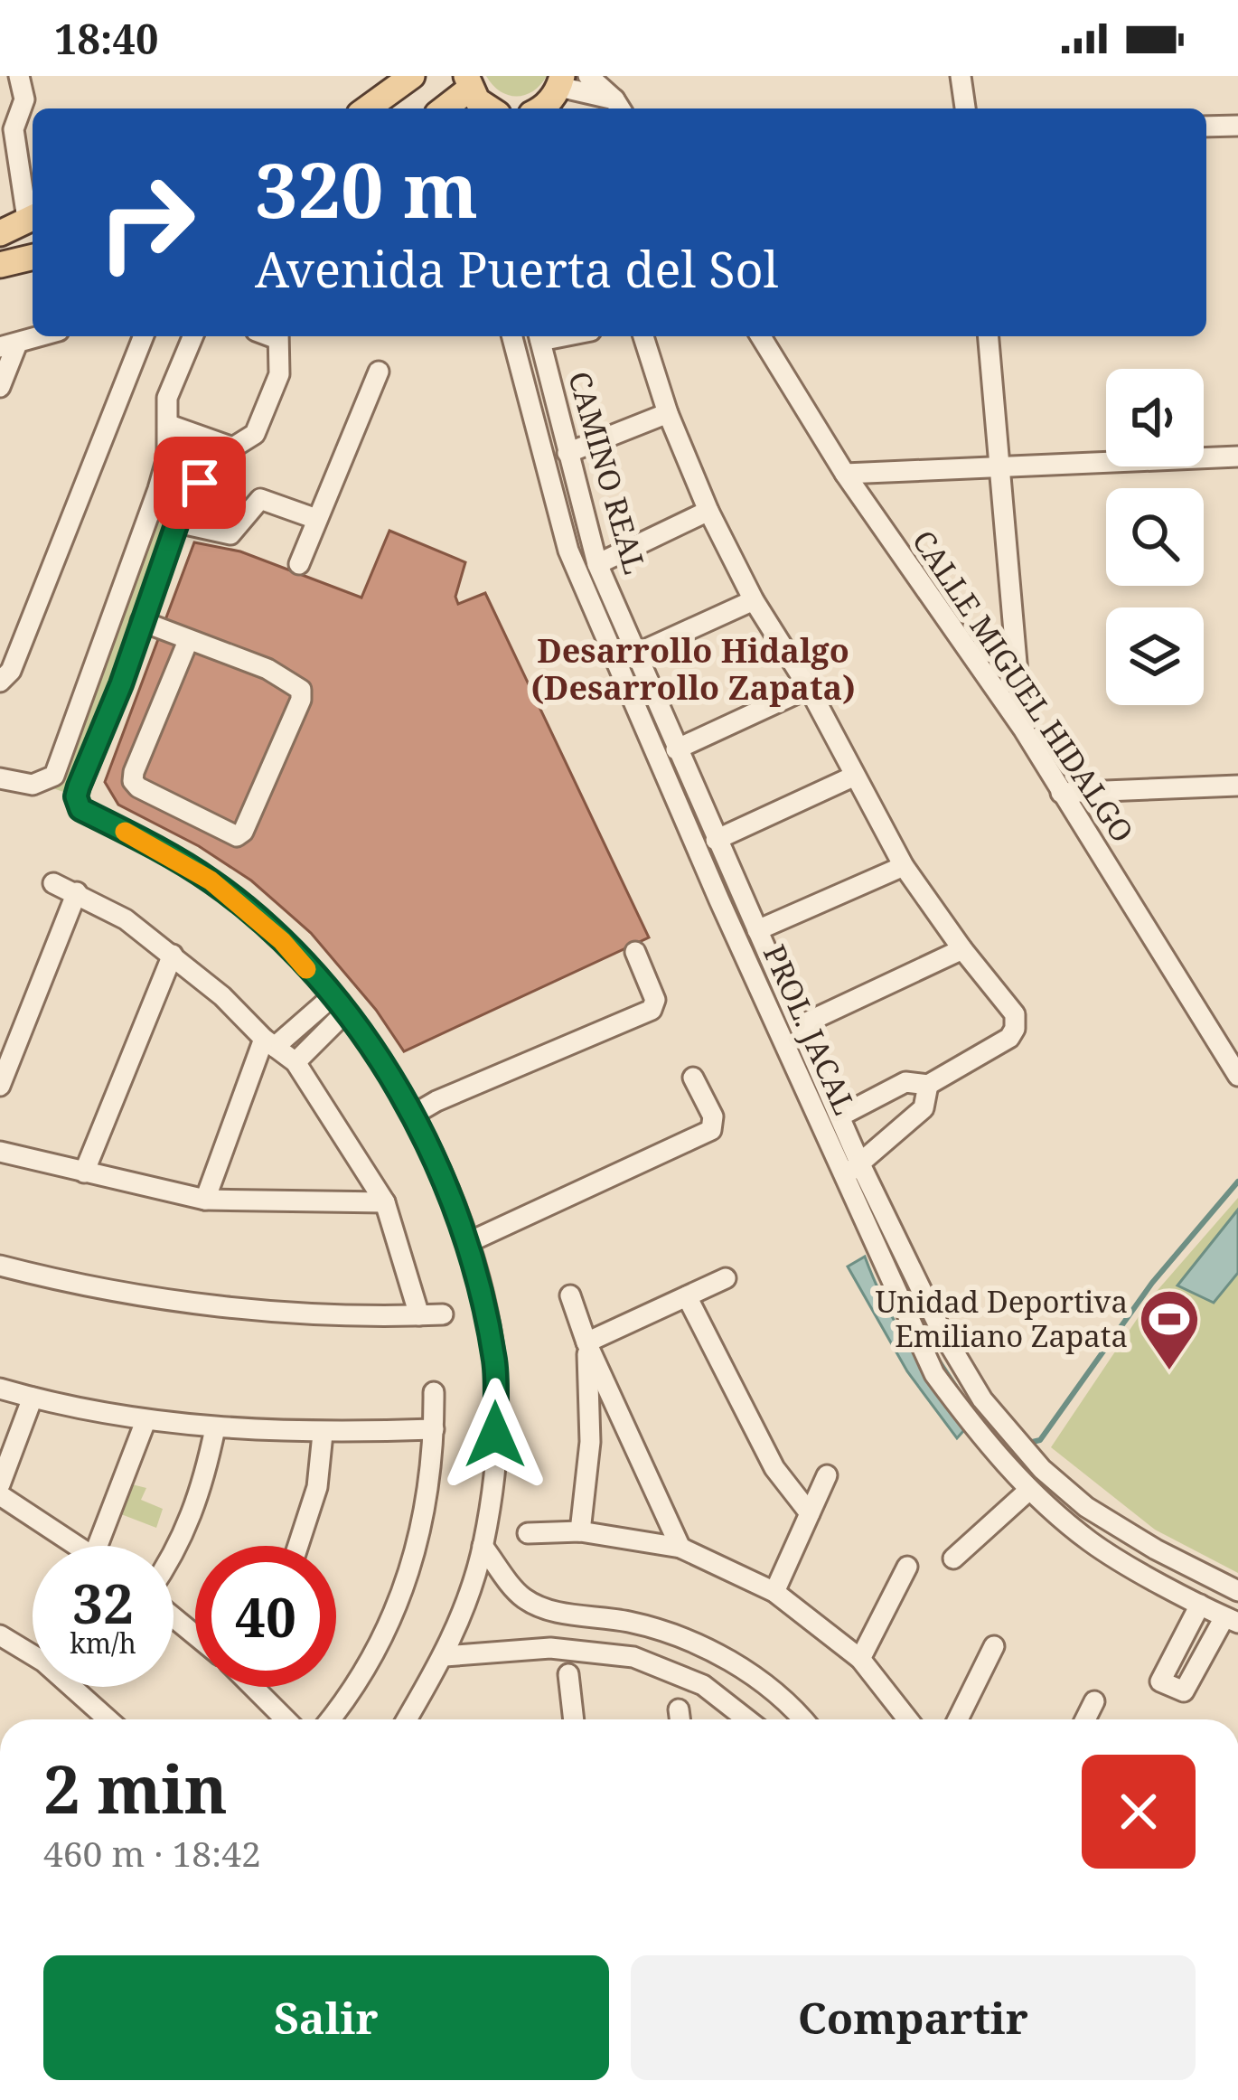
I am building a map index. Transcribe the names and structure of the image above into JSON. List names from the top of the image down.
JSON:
{
  "streets": {
    "street": ["CAMINO REAL", "CALLE MIGUEL HIDALGO", "PROL. JACAL"]
  },
  "districts": ["Desarrollo Hidalgo (Desarrollo Zapata)"],
  "places": {
    "sports": ["Unidad Deportiva Emiliano Zapata"]
  },
  "page": {
    "status": "18:40",
    "turn": ["320 m", "Avenida Puerta del Sol"],
    "speed": "32 km/h",
    "limit": "40",
    "heading": ["2 min", "460 m · 18:42"],
    "buttons": ["Salir", "Compartir"]
  }
}
